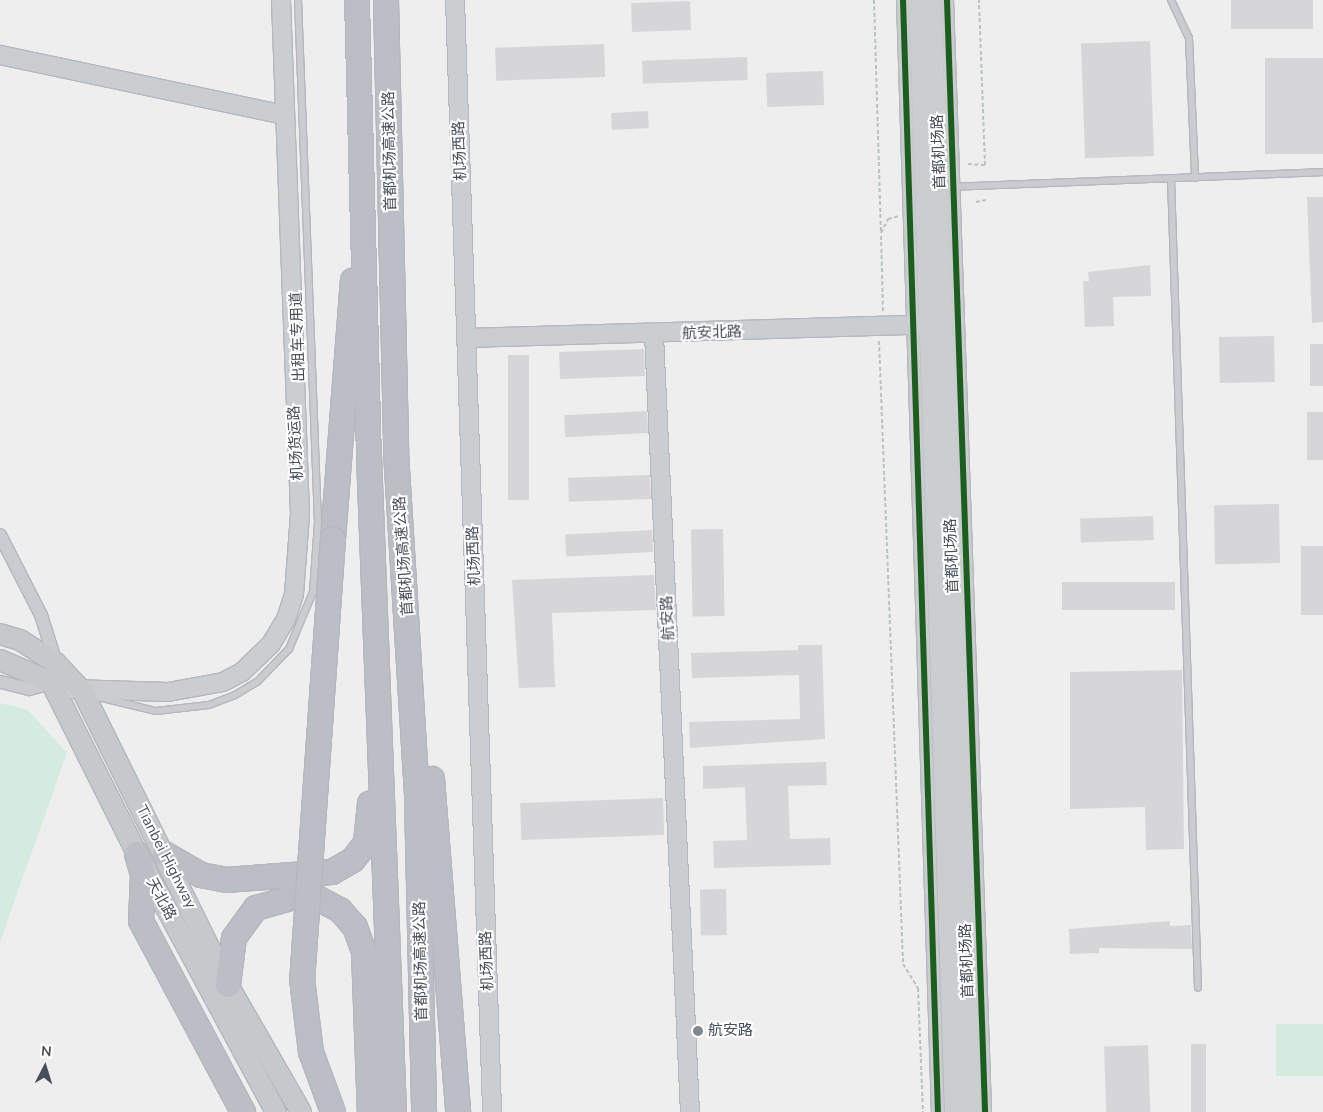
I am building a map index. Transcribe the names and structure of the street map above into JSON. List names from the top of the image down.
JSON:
{
  "streets": {
    "highway": ["首都机场高速公路"],
    "main road": ["Tianbei Highway", "天北路"],
    "street": [
      "机场西路",
      "首都机场路",
      "航安北路",
      "机场货运路",
      "航安路"
    ],
    "lane": ["出租车专用道"]
  },
  "crossings": [
    ["机场西路", "航安北路"],
    ["首都机场路", "航安北路"],
    ["航安北路", "航安路"],
    ["出租车专用道", "机场货运路"],
    ["出租车专用道", "Tianbei Highway"],
    ["机场货运路", "Tianbei Highway"],
    ["机场货运路", "天北路"]
  ],
  "places": ["航安路"],
  "north": "top"
}
